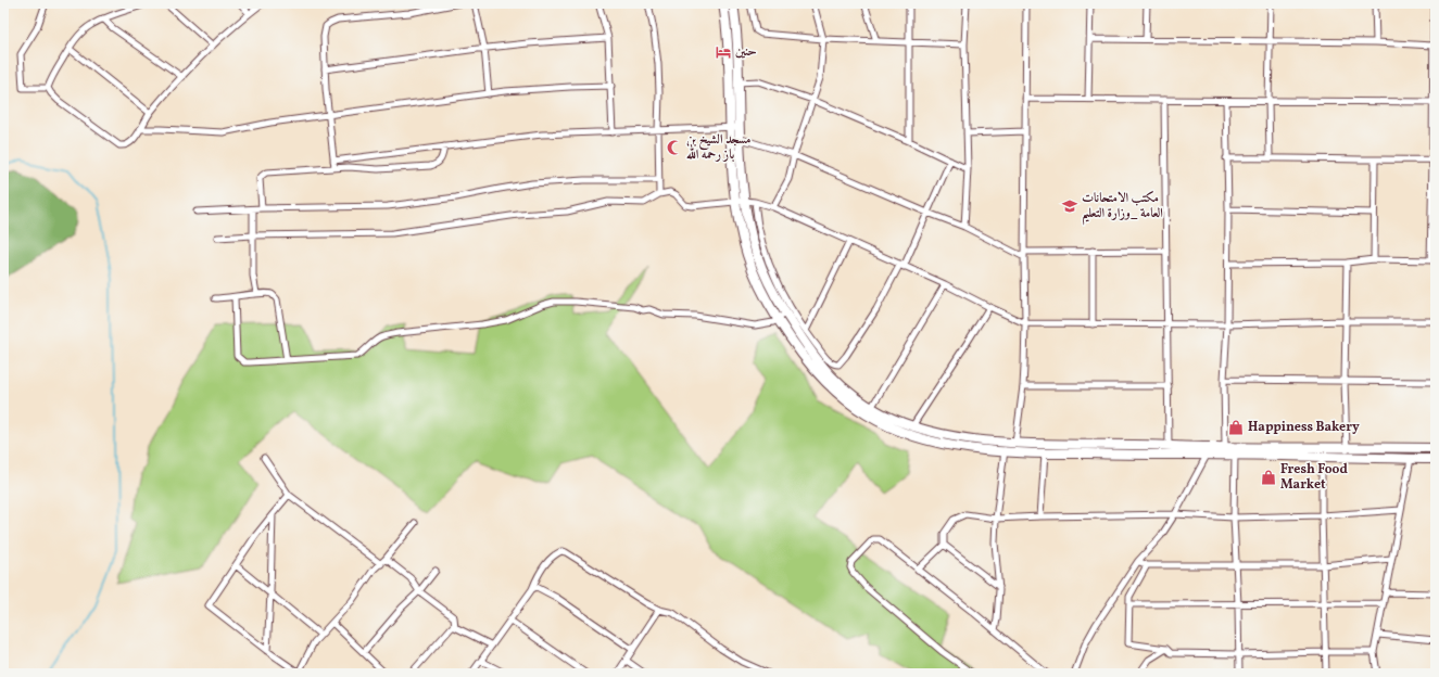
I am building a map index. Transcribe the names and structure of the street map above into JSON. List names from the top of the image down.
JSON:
{
  "places": {
    "hotel": ["حنين"],
    "mosque": ["مسجد الشيخ بن باز رحمه الله"],
    "school or university": ["مكتب الامتحانات العامة _وزارة التعليم"],
    "shop": ["Happiness Bakery", "Fresh Food Market"]
  }
}
